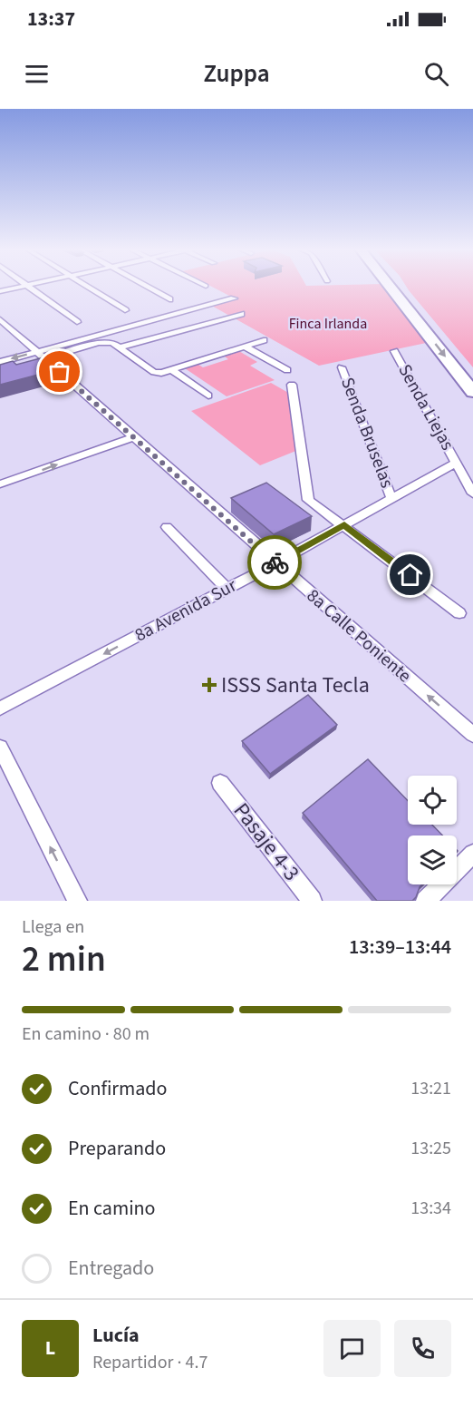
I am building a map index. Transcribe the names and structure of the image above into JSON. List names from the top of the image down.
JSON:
{
  "streets": {
    "street": [
      "Senda Liejas",
      "Senda Bruselas",
      "8a Avenida Sur",
      "8a Calle Poniente",
      "Pasaje 4-3"
    ]
  },
  "crossings": [
    ["Senda Liejas", "8a Avenida Sur"],
    ["Senda Bruselas", "8a Avenida Sur"],
    ["8a Avenida Sur", "8a Calle Poniente"]
  ],
  "one_way": ["8a Avenida Sur"],
  "parks": ["Finca Irlanda"],
  "places": {
    "health": ["ISSS Santa Tecla"]
  },
  "page": {
    "status": "13:37",
    "header": "Zuppa",
    "heading": ["2 min", "Llega en", "13:39–13:44"],
    "panel": ["Lucía", "Repartidor · 4.7"],
    "bar": "En camino · 80 m",
    "list": [
      ["Confirmado", "13:21"],
      ["Preparando", "13:25"],
      ["En camino", "13:34"],
      "Entregado"
    ],
    "round": "L"
  }
}
